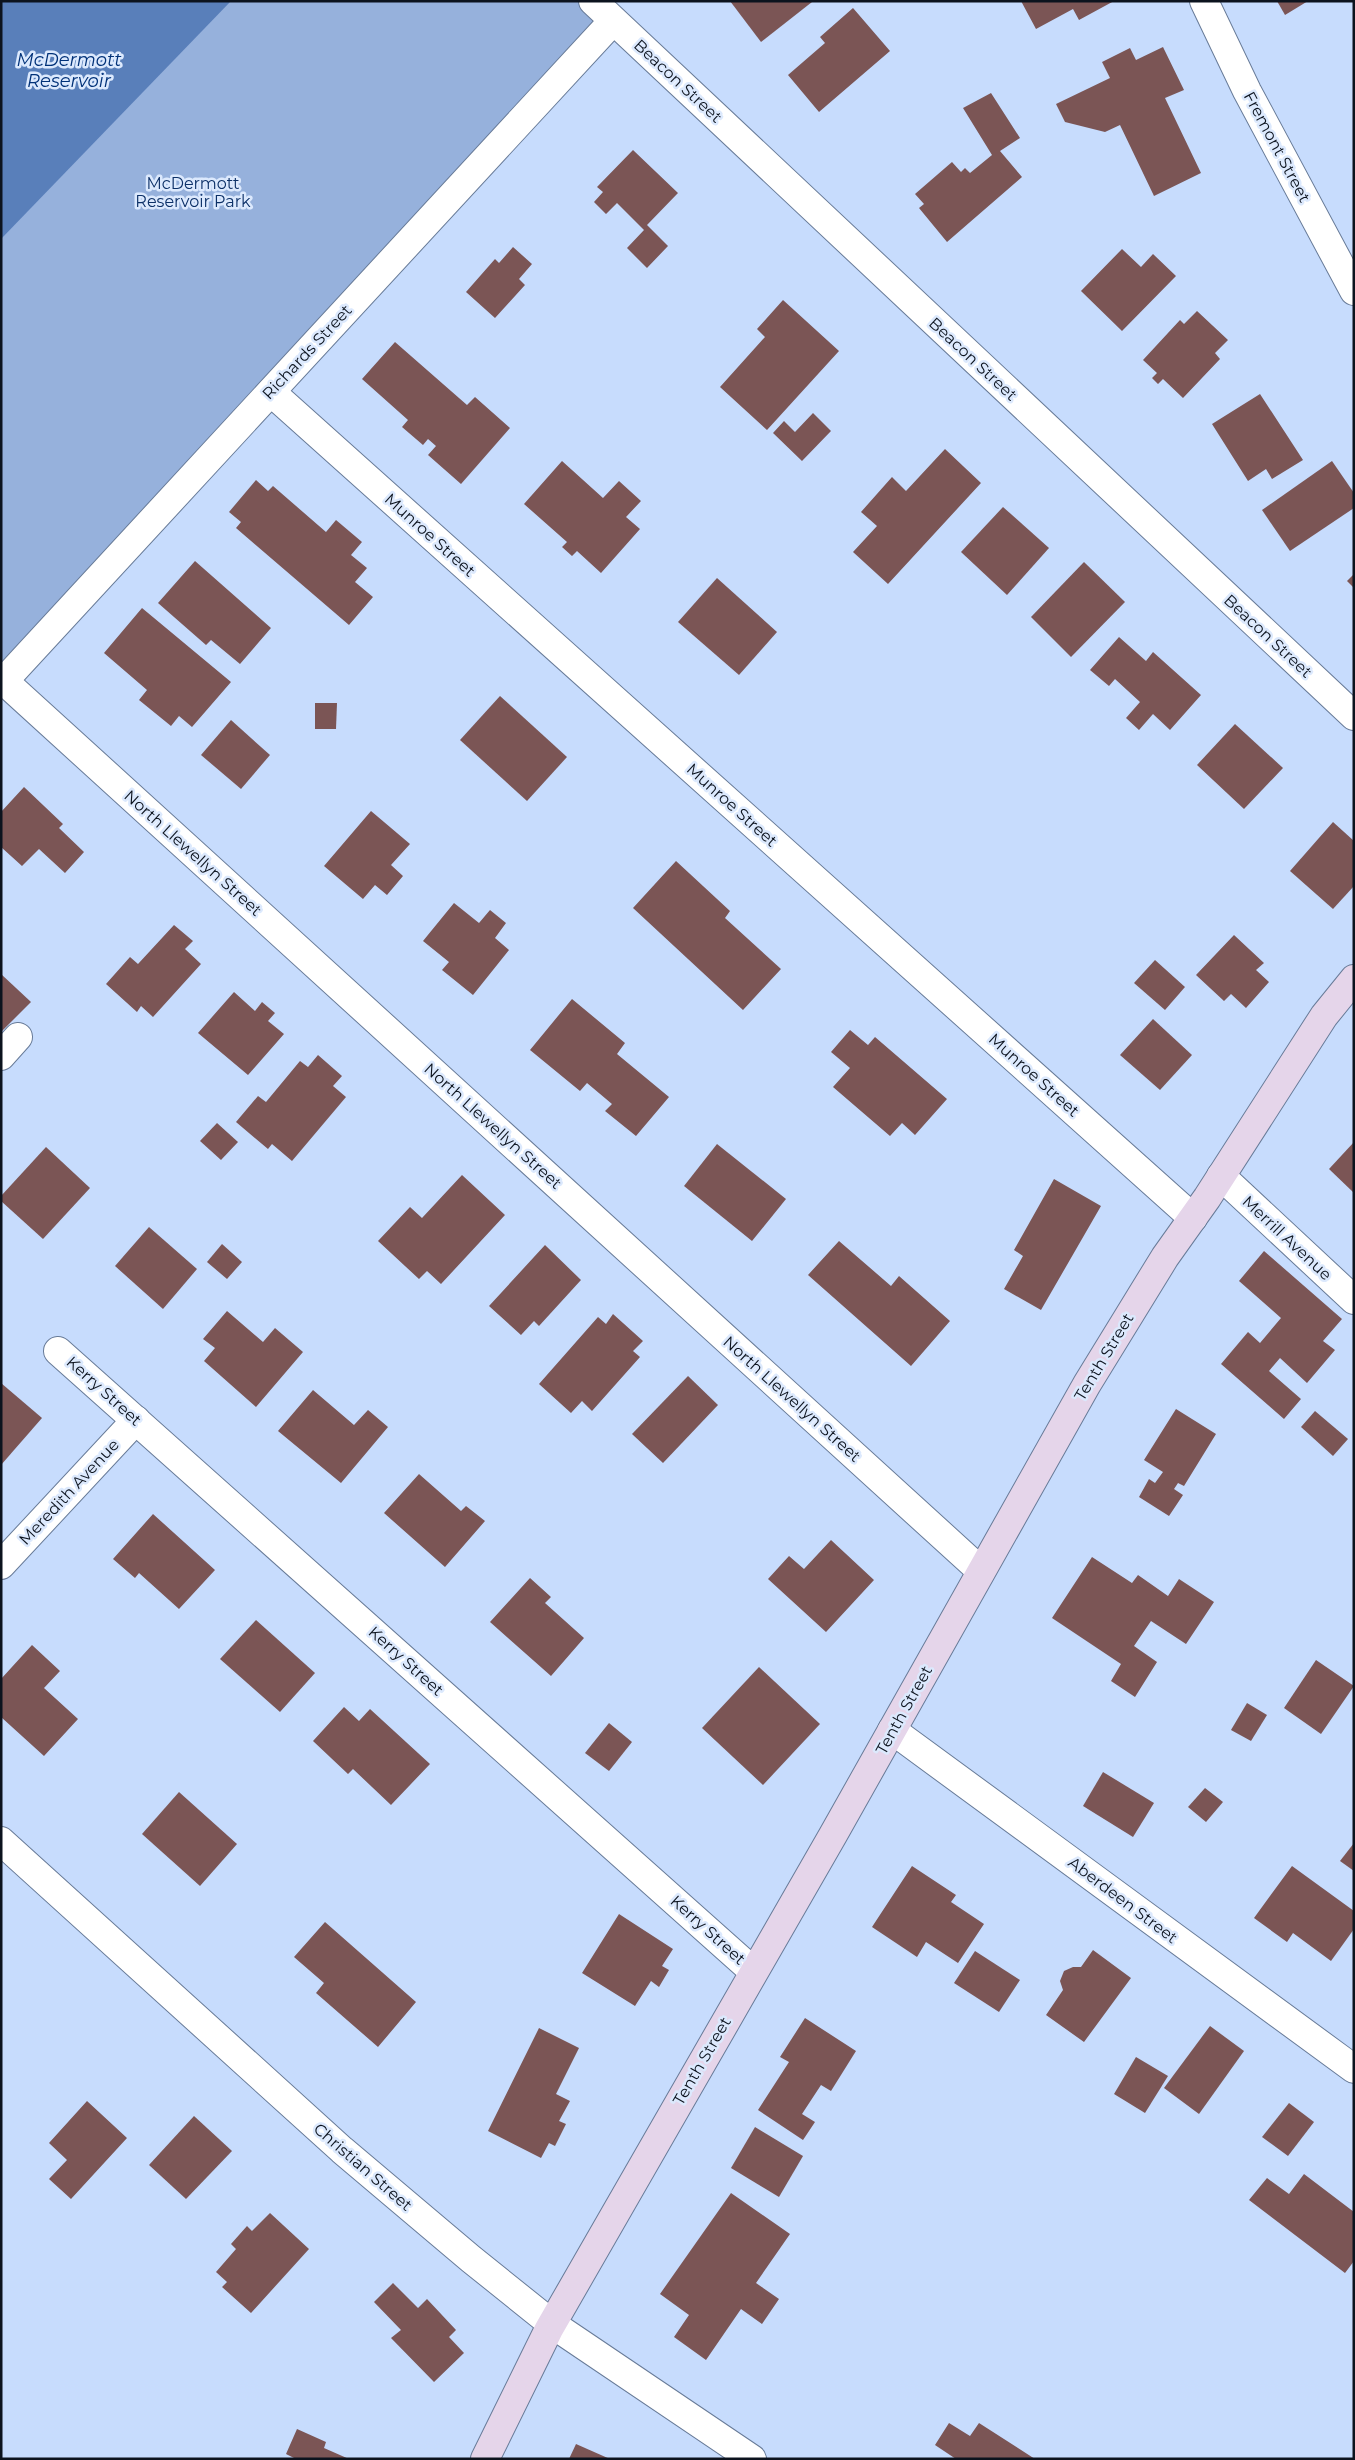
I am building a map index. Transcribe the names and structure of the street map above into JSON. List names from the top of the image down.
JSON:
{
  "streets": {
    "street": [
      "Beacon Street",
      "Fremont Street",
      "Richards Street",
      "Munroe Street",
      "North Llewellyn Street",
      "Merrill Avenue",
      "Tenth Street",
      "Kerry Street",
      "Meredith Avenue",
      "Aberdeen Street",
      "Christian Street"
    ]
  },
  "crossings": [
    ["Beacon Street", "Richards Street"],
    ["Richards Street", "Munroe Street"],
    ["Richards Street", "North Llewellyn Street"],
    ["Munroe Street", "Tenth Street"],
    ["North Llewellyn Street", "Tenth Street"],
    ["Merrill Avenue", "Tenth Street"],
    ["Tenth Street", "Kerry Street"],
    ["Tenth Street", "Aberdeen Street"],
    ["Tenth Street", "Christian Street"],
    ["Kerry Street", "Meredith Avenue"]
  ],
  "water": ["McDermott Reservoir"],
  "parks": ["McDermott Reservoir Park"]
}
